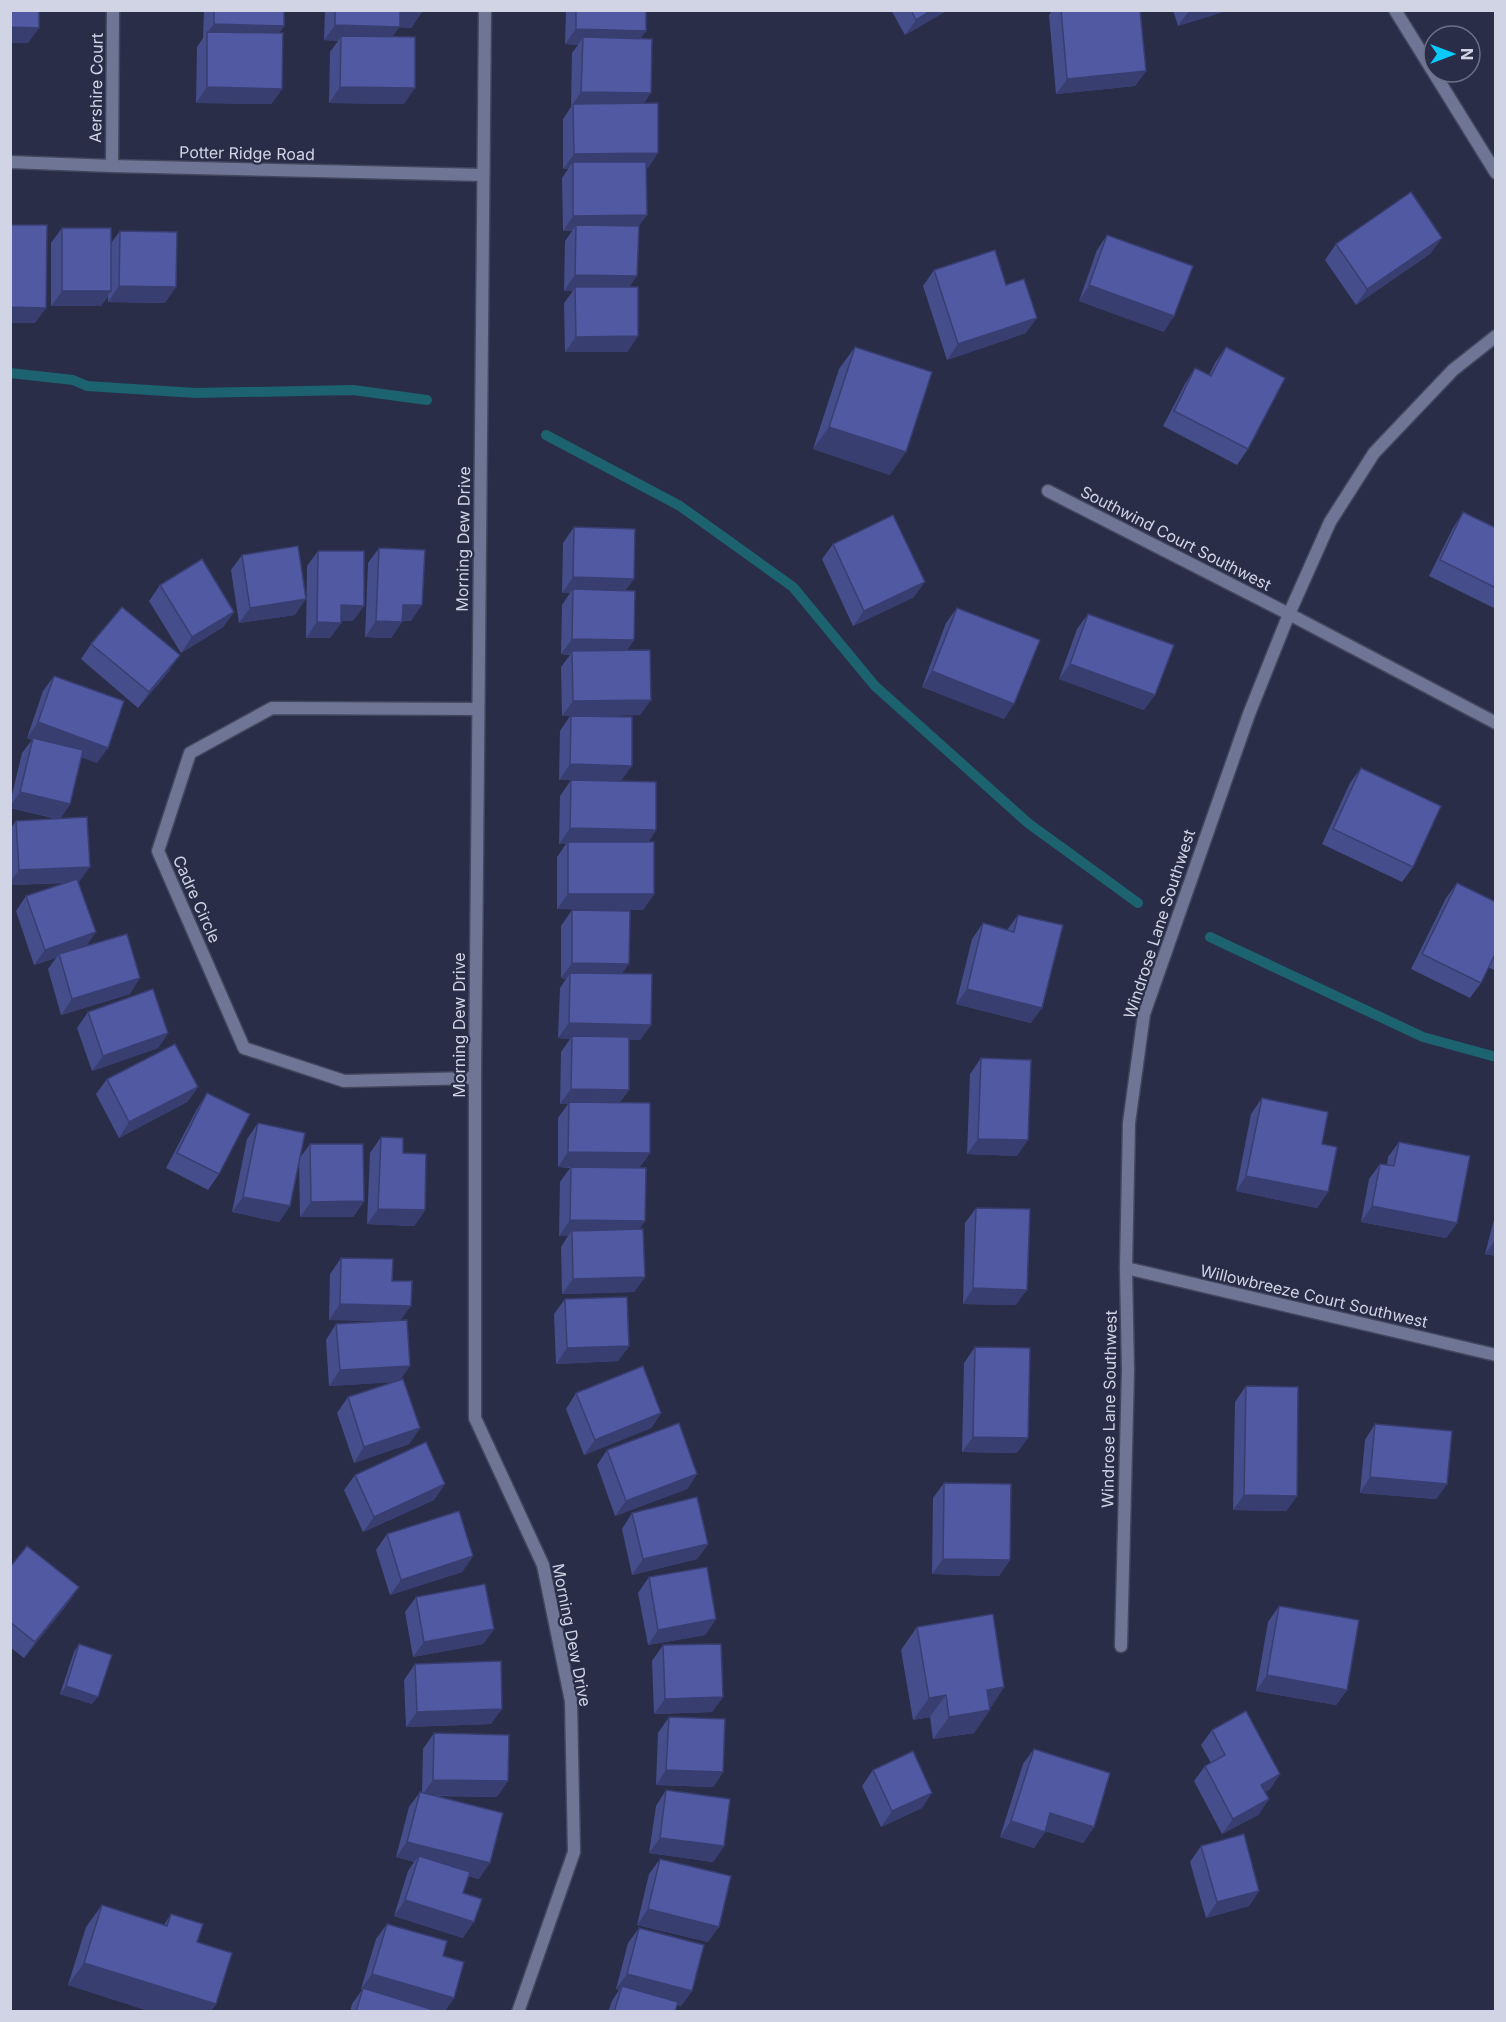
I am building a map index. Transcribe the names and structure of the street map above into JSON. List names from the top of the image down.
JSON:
{
  "streets": {
    "street": [
      "Aershire Court",
      "Potter Ridge Road",
      "Southwind Court Southwest",
      "Morning Dew Drive",
      "Cadre Circle",
      "Windrose Lane Southwest",
      "Willowbreeze Court Southwest"
    ]
  },
  "crossings": [
    ["Aershire Court", "Potter Ridge Road"],
    ["Potter Ridge Road", "Morning Dew Drive"],
    ["Southwind Court Southwest", "Windrose Lane Southwest"],
    ["Morning Dew Drive", "Cadre Circle"],
    ["Windrose Lane Southwest", "Willowbreeze Court Southwest"]
  ],
  "north": "right"
}
